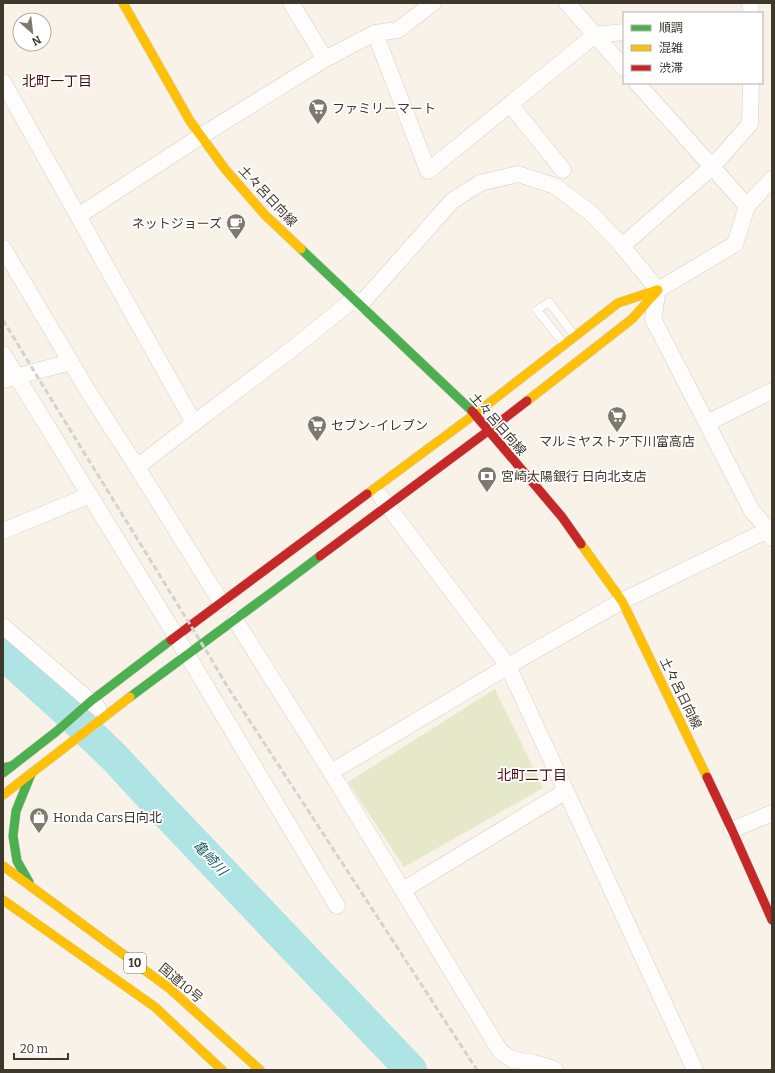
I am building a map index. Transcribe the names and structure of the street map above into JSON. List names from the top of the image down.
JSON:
{
  "streets": {
    "main road": ["土々呂日向線", "10", "国道10号"]
  },
  "districts": ["北町一丁目", "北町二丁目"],
  "water": ["亀崎川"],
  "places": {
    "supermarket": ["ファミリーマート", "マルミヤストア下川富高店", "セブン-イレブン"],
    "cafe": ["ネットジョーズ"],
    "bank": ["宮崎太陽銀行 日向北支店"],
    "shop": ["Honda Cars日向北"]
  },
  "legend": ["順調", "混雑", "渋滞"],
  "scale_bar": "20 m",
  "north": "bottom right"
}
